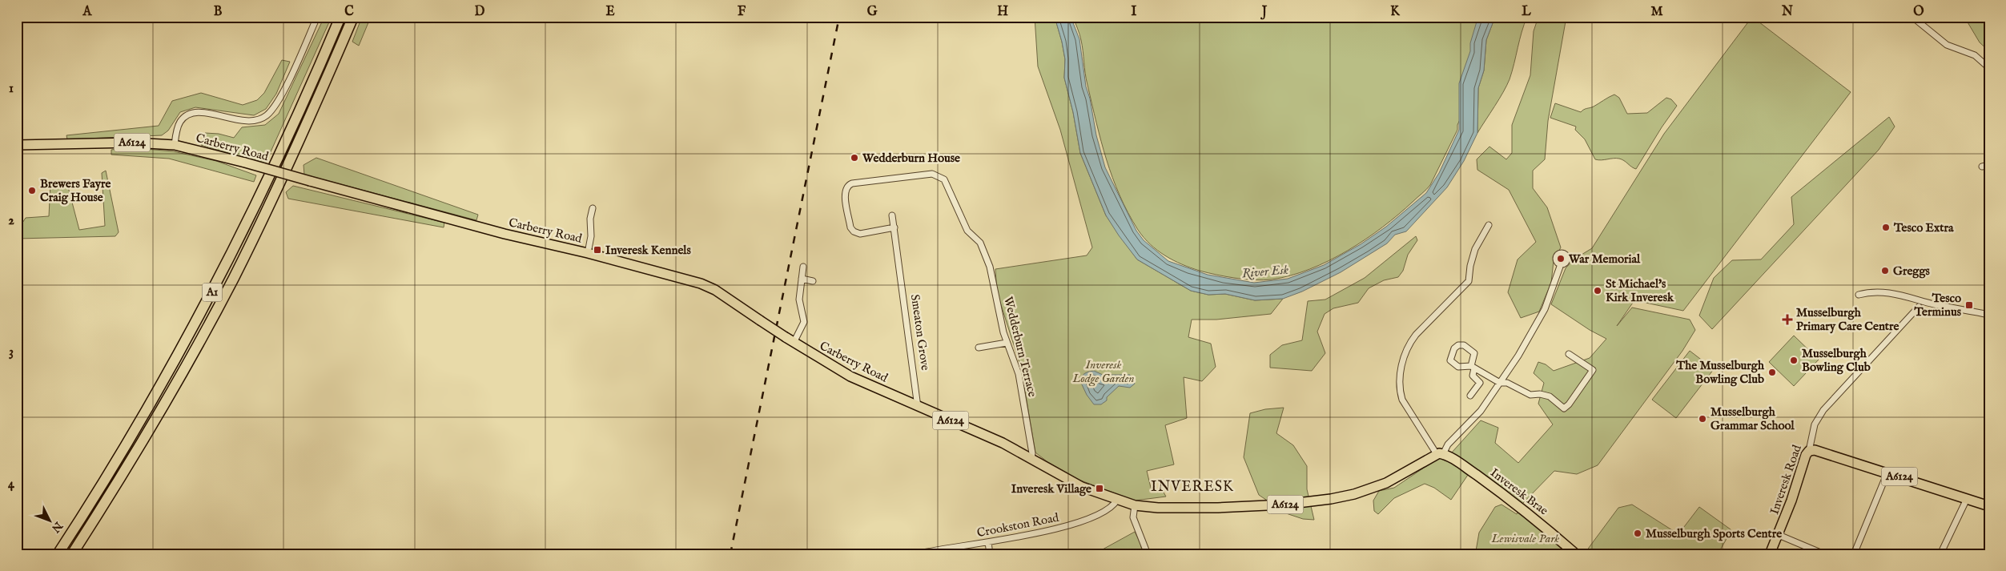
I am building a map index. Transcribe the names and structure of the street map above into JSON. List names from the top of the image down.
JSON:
{
  "streets": {
    "highway": ["A1"],
    "main road": [
      "A6124",
      "Carberry Road",
      "Inveresk Road",
      "Inveresk Brae"
    ],
    "street": ["Smeaton Grove", "Wedderburn Terrace", "Crookston Road"]
  },
  "crossings": [
    ["A6124", "Carberry Road"],
    ["A6124", "Inveresk Road"],
    ["A6124", "Inveresk Brae"],
    ["A6124", "Crookston Road"],
    ["Carberry Road", "Smeaton Grove"],
    ["Carberry Road", "Wedderburn Terrace"],
    ["Carberry Road", "Crookston Road"],
    ["Smeaton Grove", "Wedderburn Terrace"]
  ],
  "districts": ["INVERESK"],
  "water": ["River Esk"],
  "parks": ["Inveresk Lodge Garden", "Lewisvale Park"],
  "places": {
    "other": [
      "Wedderburn House",
      "Brewers Fayre Craig House",
      "Tesco Extra",
      "War Memorial",
      "Greggs",
      "St Michael's Kirk Inveresk",
      "Musselburgh Bowling Club",
      "The Musselburgh Bowling Club",
      "Musselburgh Grammar School",
      "Musselburgh Sports Centre"
    ],
    "transit": ["Inveresk Kennels", "Tesco Terminus", "Inveresk Village"],
    "health": ["Musselburgh Primary Care Centre"]
  },
  "north": "bottom right",
  "grid": {
    "columns": [
      "A",
      "B",
      "C",
      "D",
      "E",
      "F",
      "G",
      "H",
      "I",
      "J",
      "K",
      "L",
      "M",
      "N",
      "O"
    ],
    "rows": [
      "1",
      "2",
      "3",
      "4"
    ]
  }
}
